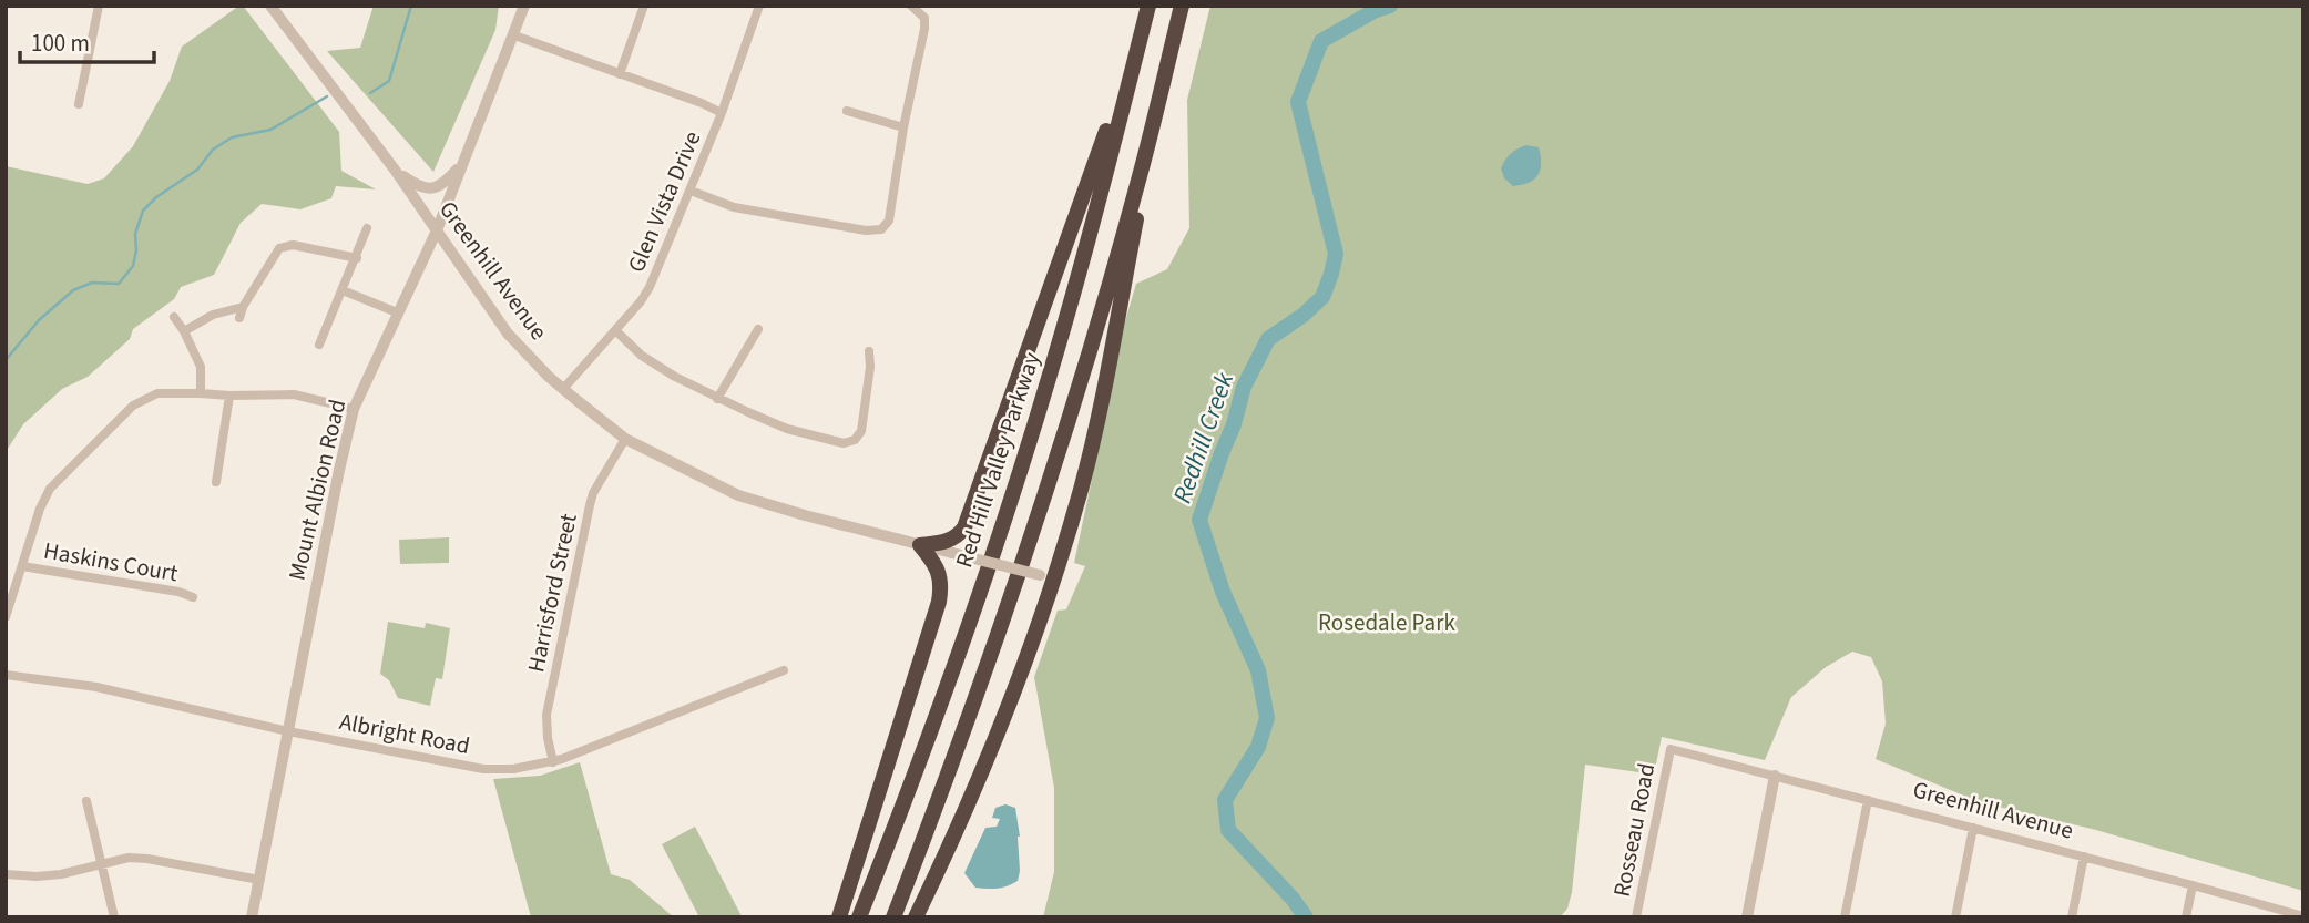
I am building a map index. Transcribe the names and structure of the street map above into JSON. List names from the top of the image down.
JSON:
{
  "streets": {
    "highway": ["Red Hill Valley Parkway"],
    "street": [
      "Glen Vista Drive",
      "Greenhill Avenue",
      "Mount Albion Road",
      "Haskins Court",
      "Harrisford Street",
      "Albright Road",
      "Rosseau Road"
    ]
  },
  "crossings": [
    ["Glen Vista Drive", "Greenhill Avenue"],
    ["Greenhill Avenue", "Mount Albion Road"],
    ["Greenhill Avenue", "Harrisford Street"],
    ["Greenhill Avenue", "Rosseau Road"],
    ["Mount Albion Road", "Albright Road"],
    ["Harrisford Street", "Albright Road"]
  ],
  "water": ["Redhill Creek"],
  "parks": ["Rosedale Park"],
  "scale_bar": "100 m"
}
